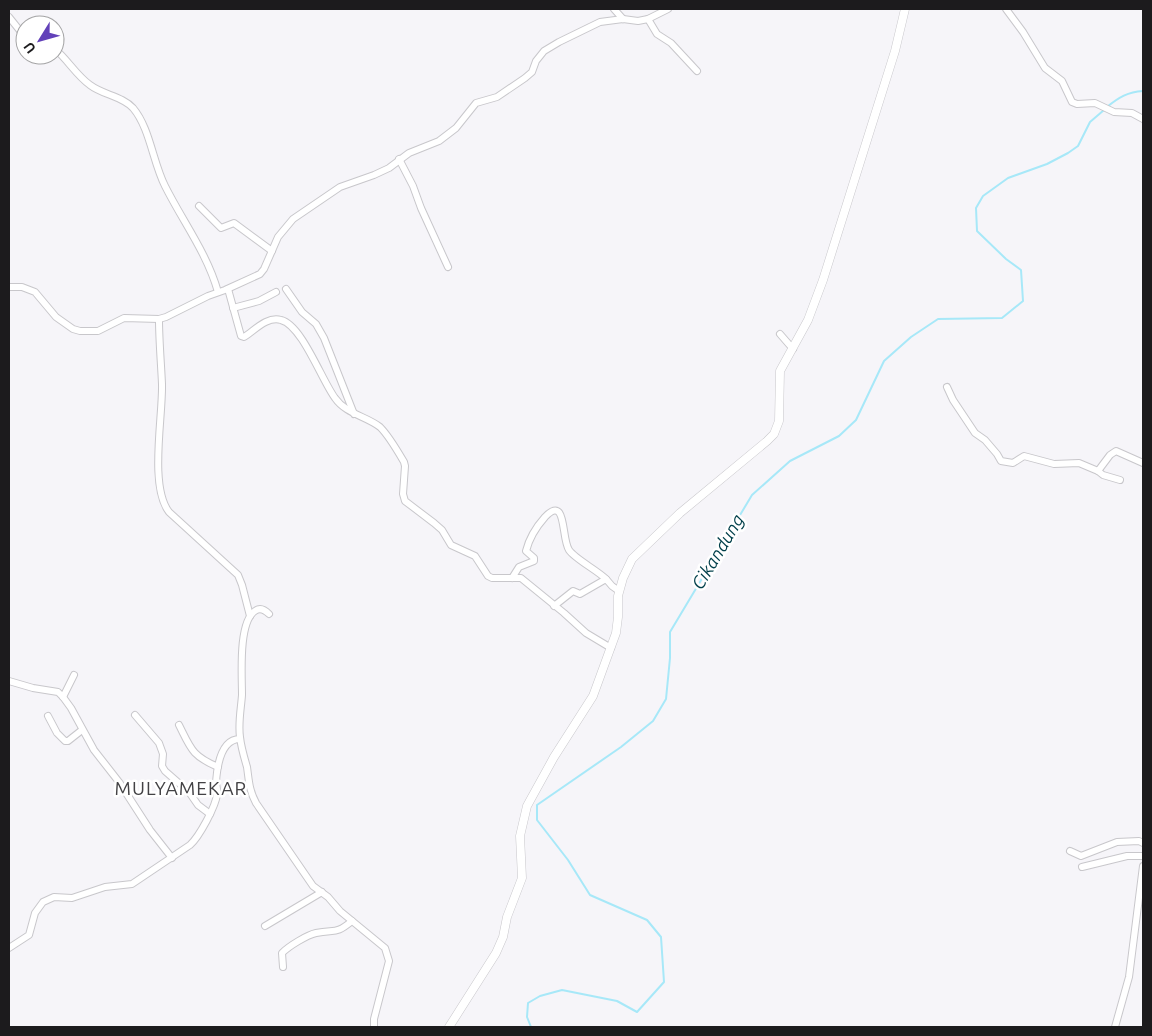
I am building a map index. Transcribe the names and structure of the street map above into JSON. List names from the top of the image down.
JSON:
{
  "districts": ["MULYAMEKAR"],
  "water": ["Cikandung"],
  "north": "bottom left"
}
